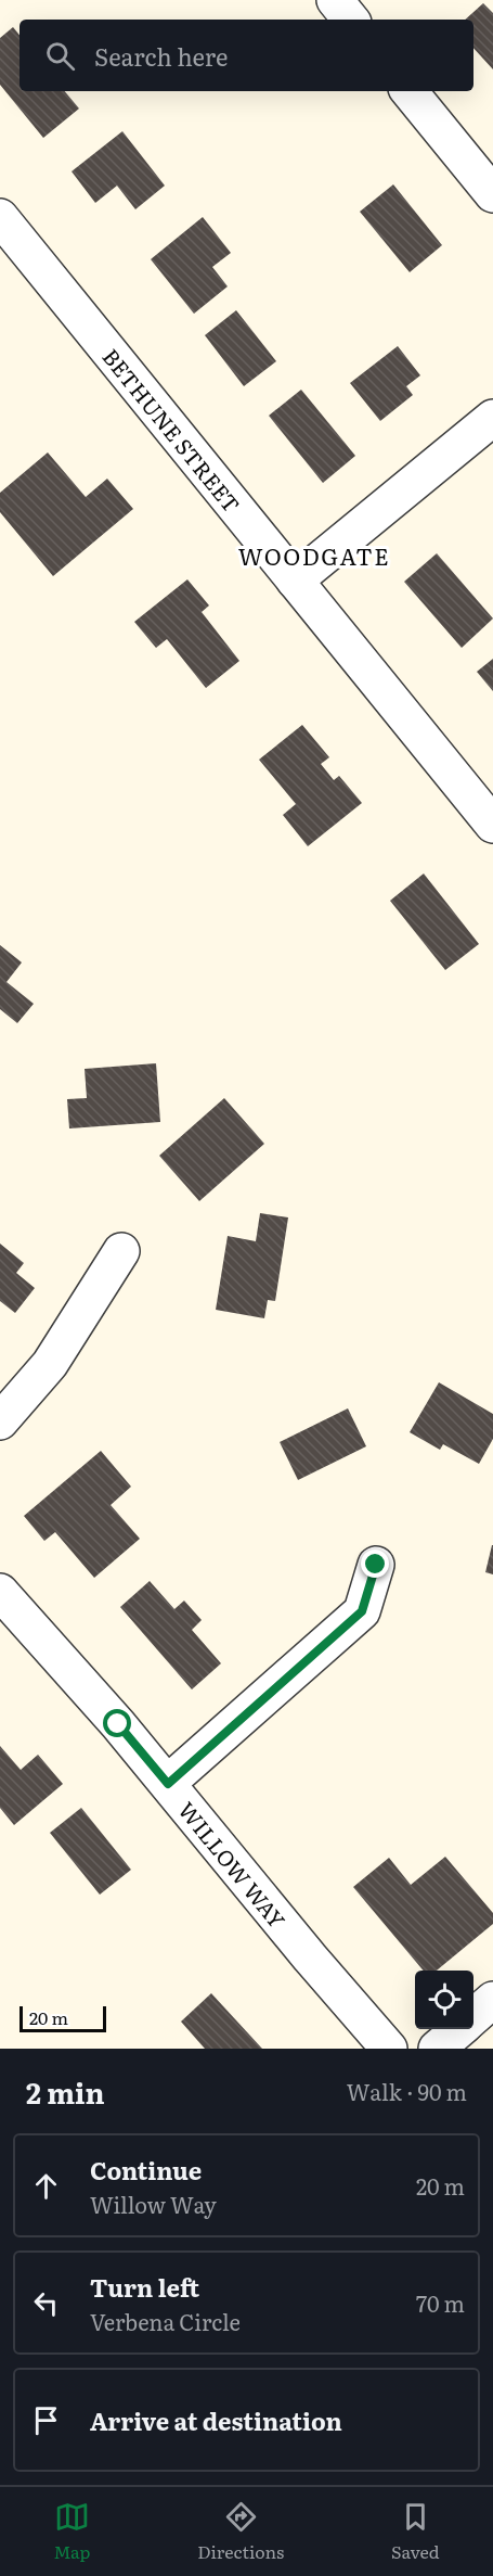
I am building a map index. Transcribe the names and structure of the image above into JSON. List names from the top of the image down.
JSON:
{
  "streets": {
    "street": ["BETHUNE STREET", "WILLOW WAY"]
  },
  "districts": ["WOODGATE"],
  "scale_bar": "20 m",
  "page": {
    "search": "Search here",
    "scale": "20 m",
    "heading": ["2 min", "Walk · 90 m"],
    "list": [
      ["Continue", "Willow Way", "20 m"],
      ["Turn left", "Verbena Circle", "70 m"],
      "Arrive at destination"
    ],
    "nav": ["Map", "Directions", "Saved"]
  }
}
